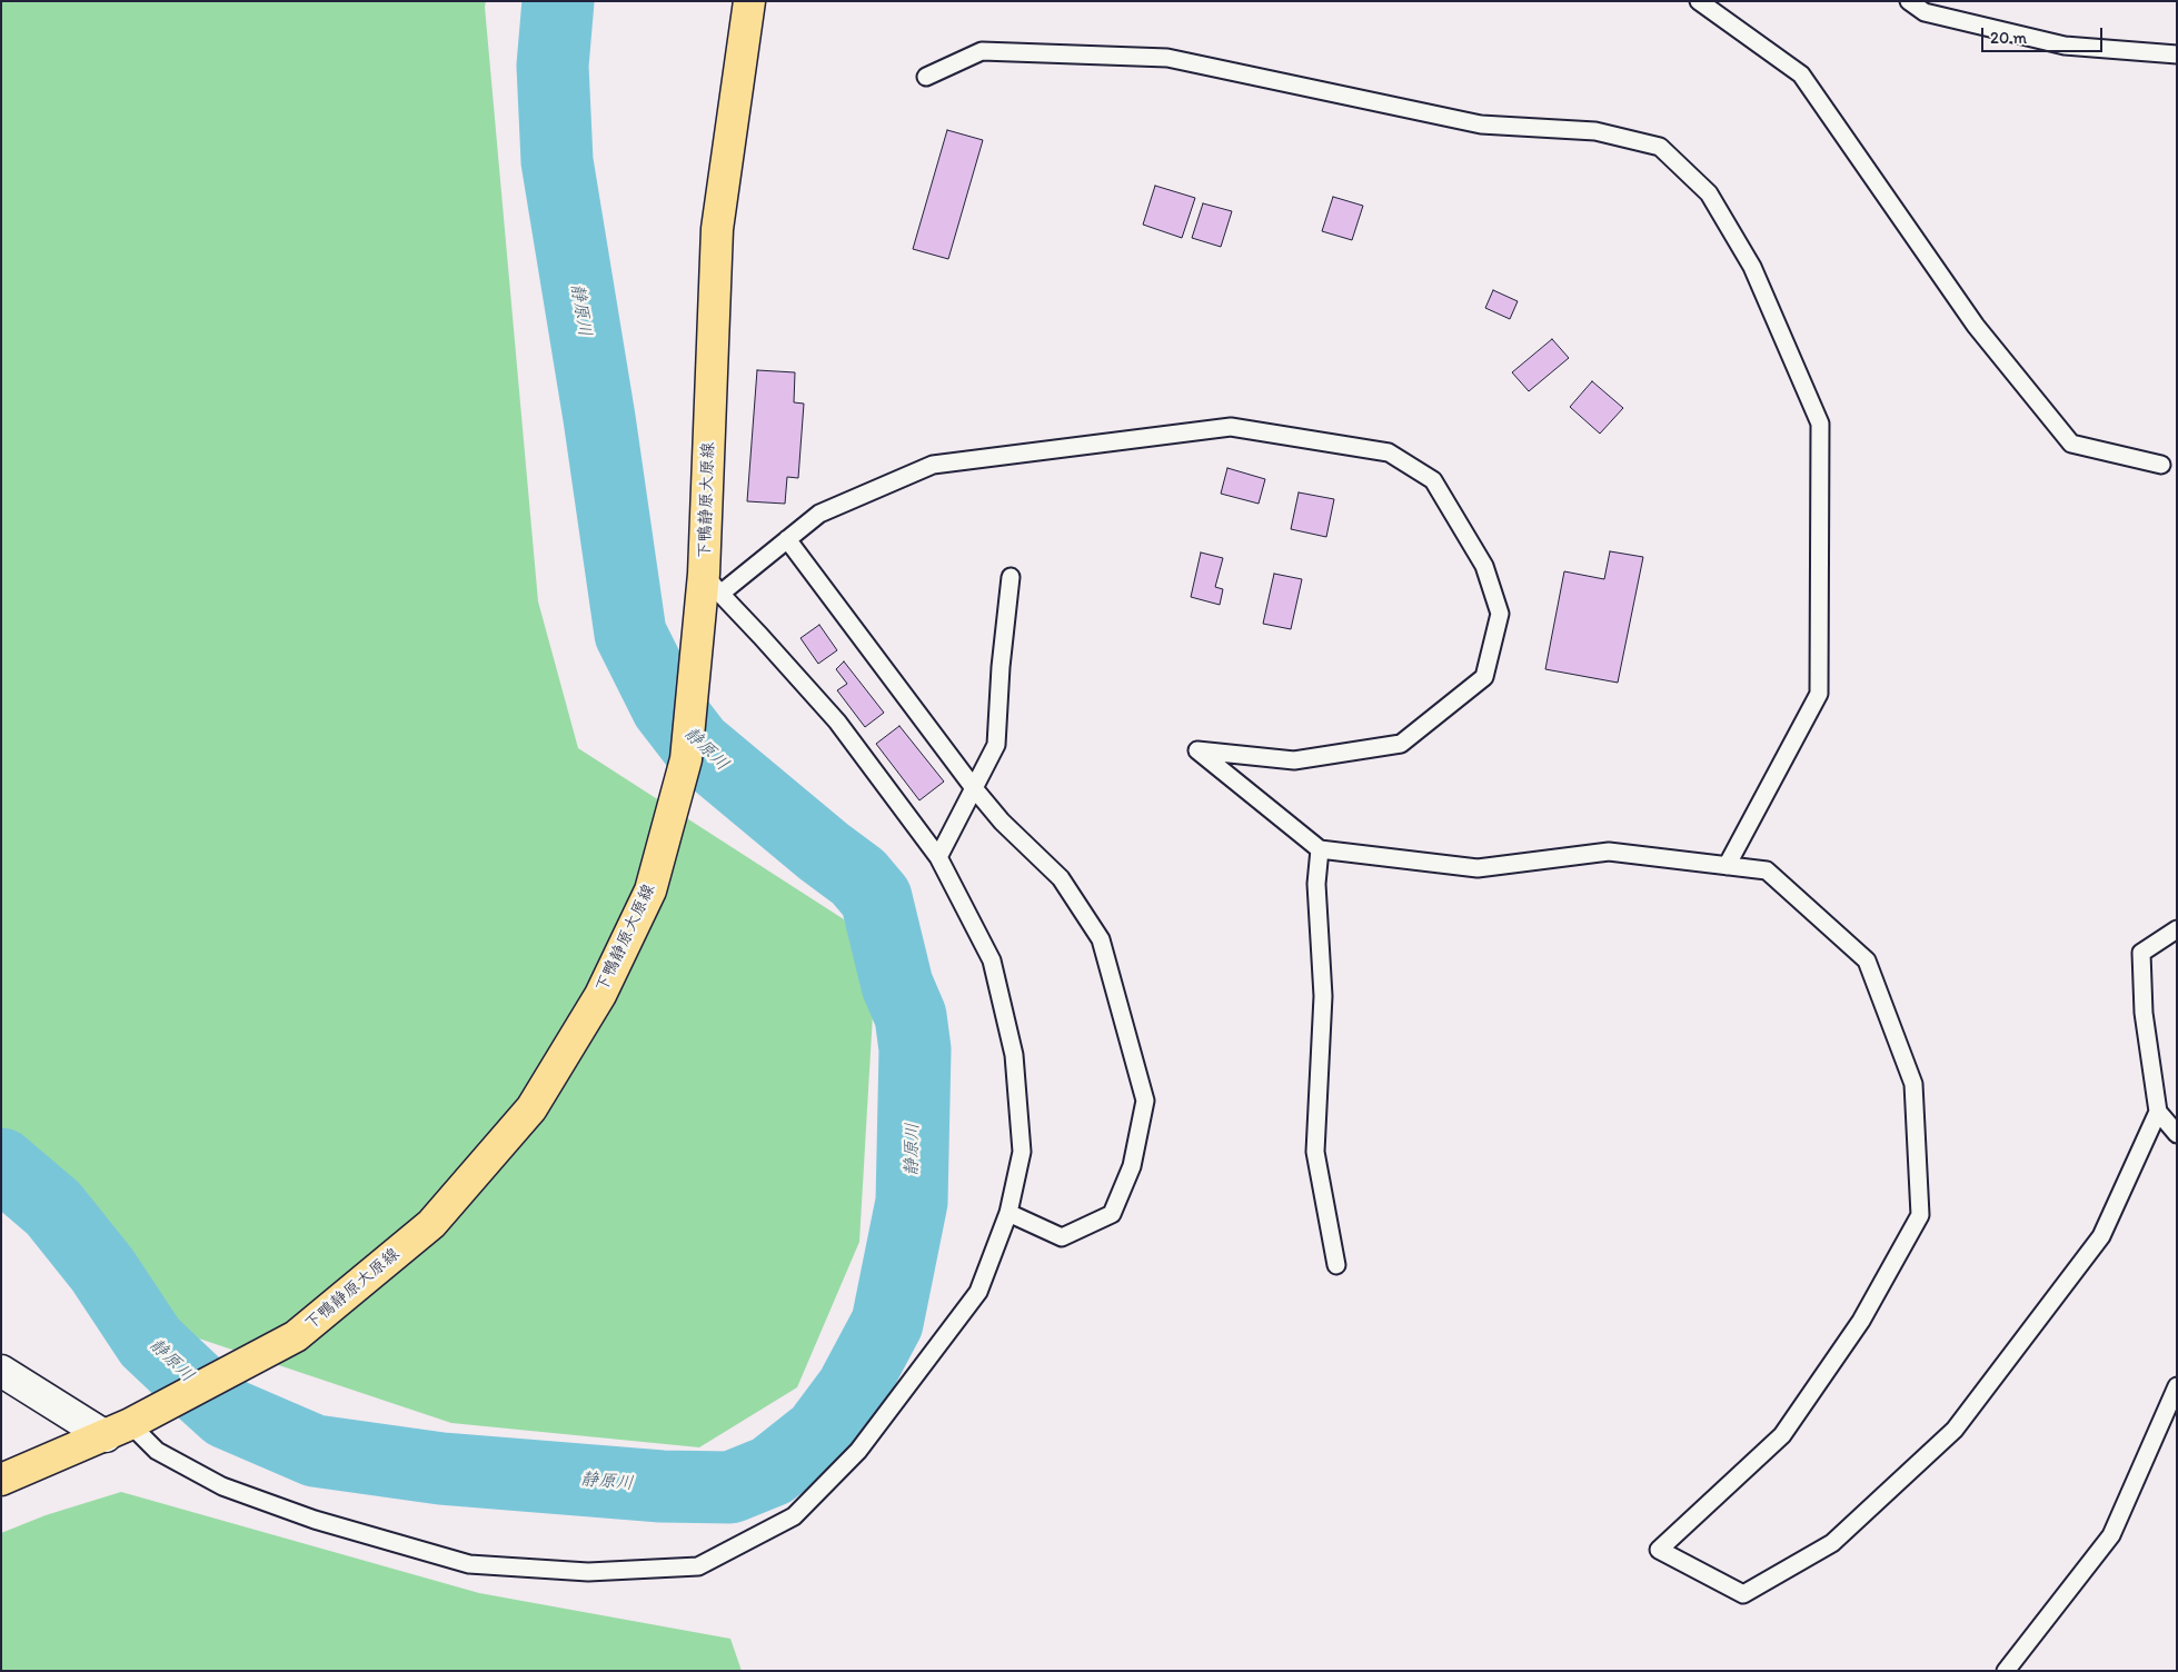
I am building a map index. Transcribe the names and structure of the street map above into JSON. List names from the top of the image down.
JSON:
{
  "streets": {
    "main road": ["下鴨静原大原線"]
  },
  "water": ["静原川"],
  "scale_bar": "20 m"
}
